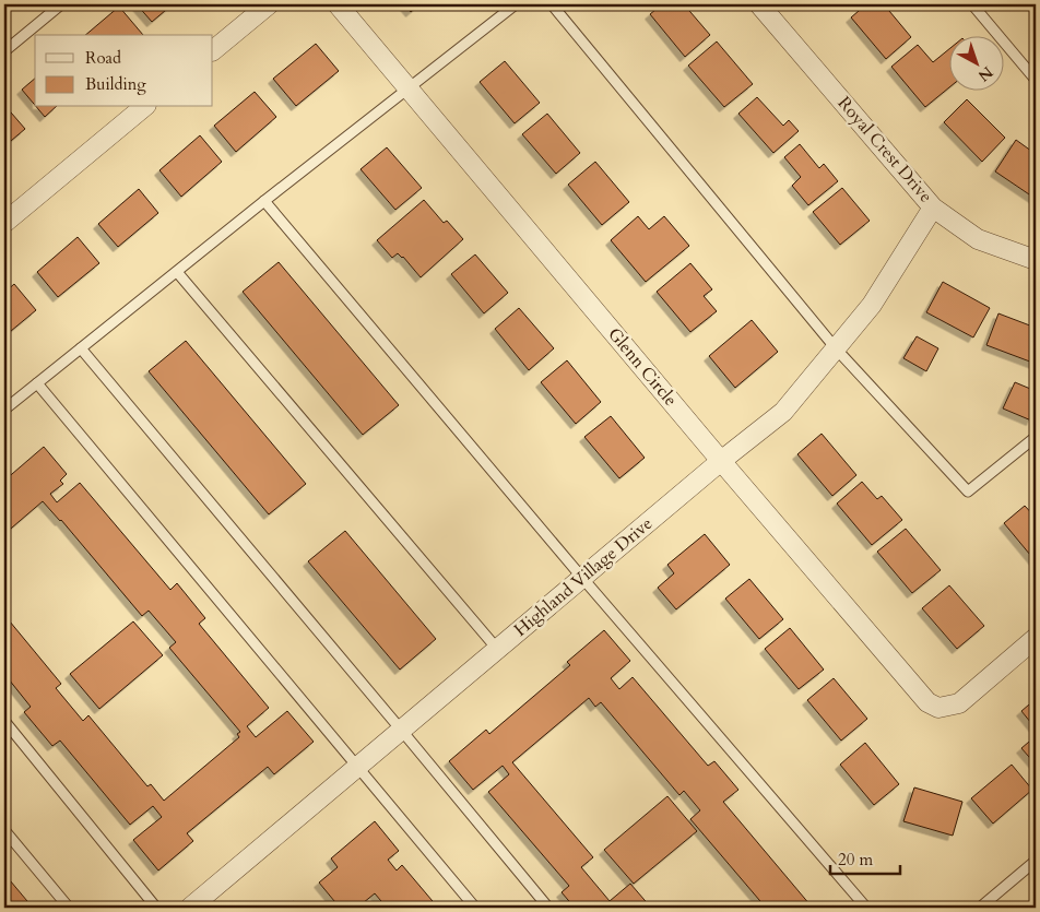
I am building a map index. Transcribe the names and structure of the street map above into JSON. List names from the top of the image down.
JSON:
{
  "streets": {
    "street": ["Royal Crest Drive", "Glenn Circle", "Highland Village Drive"]
  },
  "crossings": [
    ["Royal Crest Drive", "Highland Village Drive"],
    ["Glenn Circle", "Highland Village Drive"]
  ],
  "legend": ["Road", "Building"],
  "scale_bar": "20 m",
  "north": "bottom right"
}
